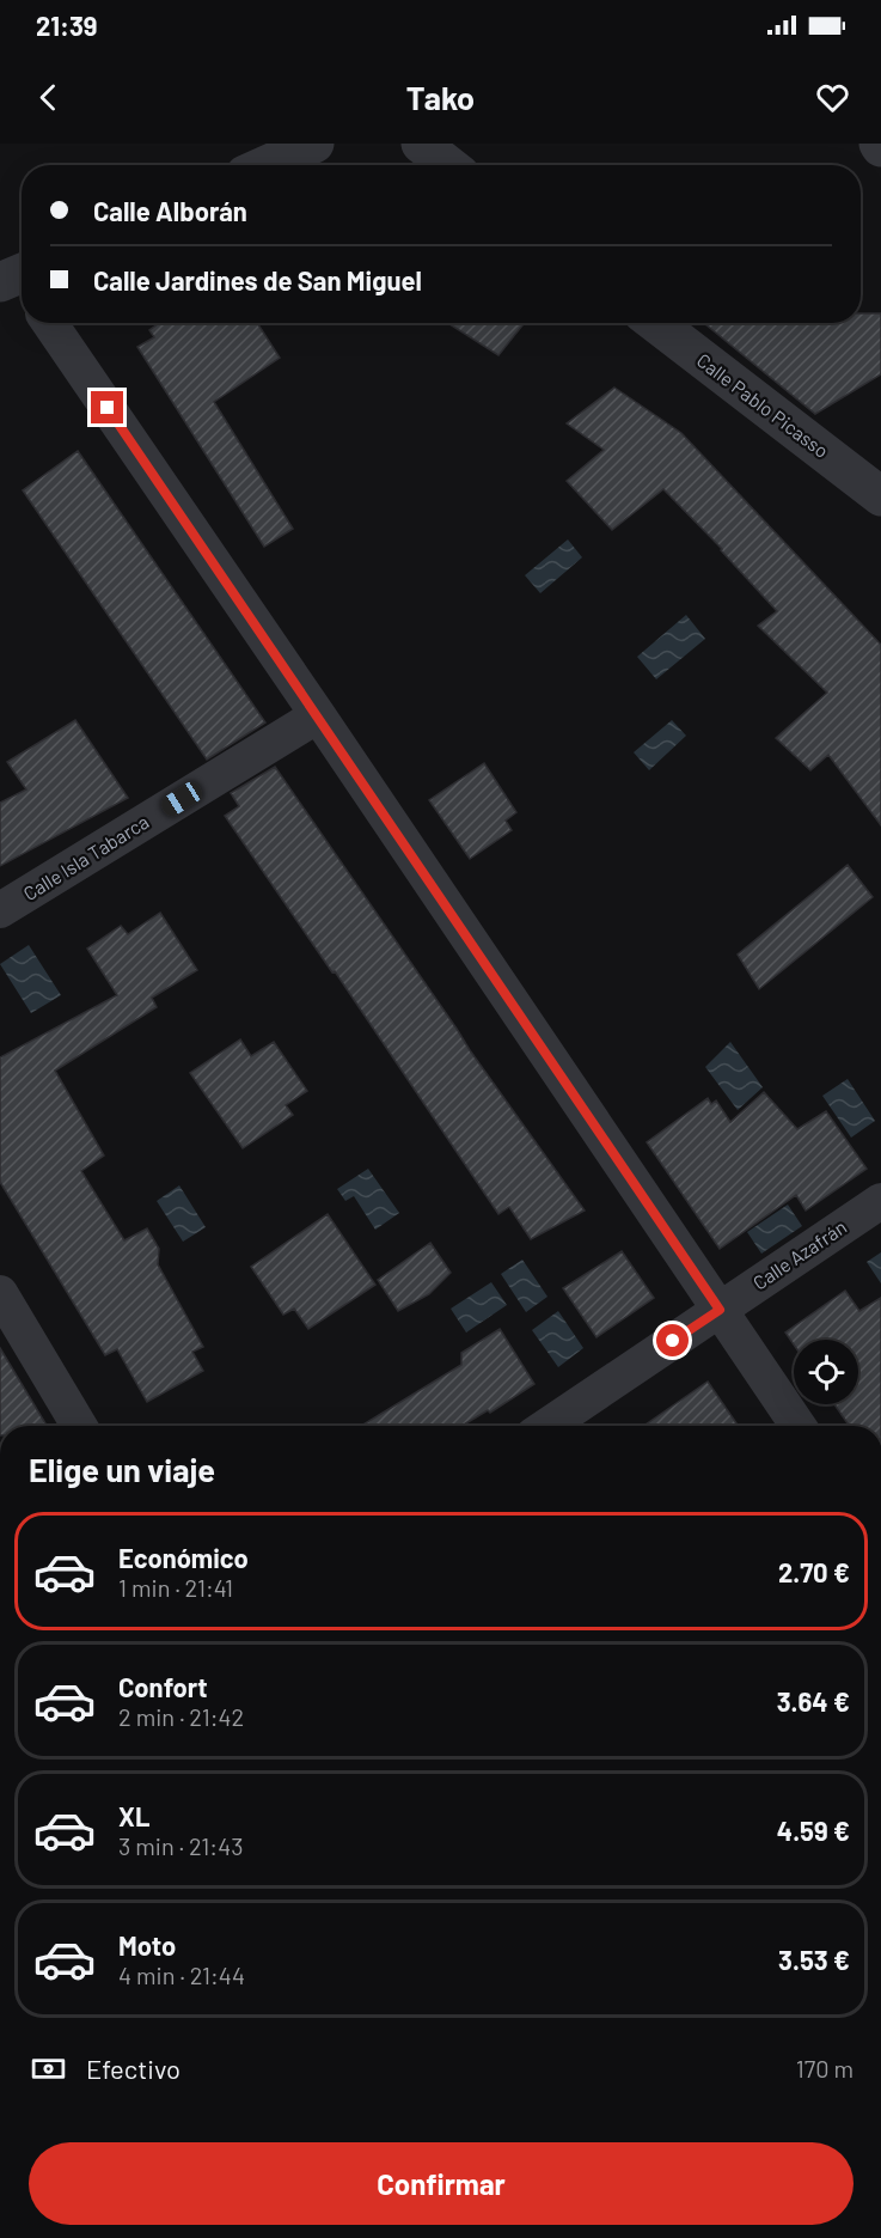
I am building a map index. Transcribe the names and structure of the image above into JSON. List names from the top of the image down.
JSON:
{
  "streets": {
    "street": ["Calle Pablo Picasso", "Calle Isla Tabarca", "Calle Azafrán"]
  },
  "page": {
    "status": "21:39",
    "header": "Tako",
    "banner": ["Calle Alborán", "Calle Jardines de San Miguel"],
    "heading": "Elige un viaje",
    "list": [
      {
        "name": "Económico",
        "note": "1 min · 21:41",
        "value": "2.70 €"
      },
      {
        "name": "Confort",
        "note": "2 min · 21:42",
        "value": "3.64 €"
      },
      {
        "name": "XL",
        "note": "3 min · 21:43",
        "value": "4.59 €"
      },
      {
        "name": "Moto",
        "note": "4 min · 21:44",
        "value": "3.53 €"
      }
    ],
    "pay": ["Efectivo", "170 m"],
    "buttons": "Confirmar"
  }
}
